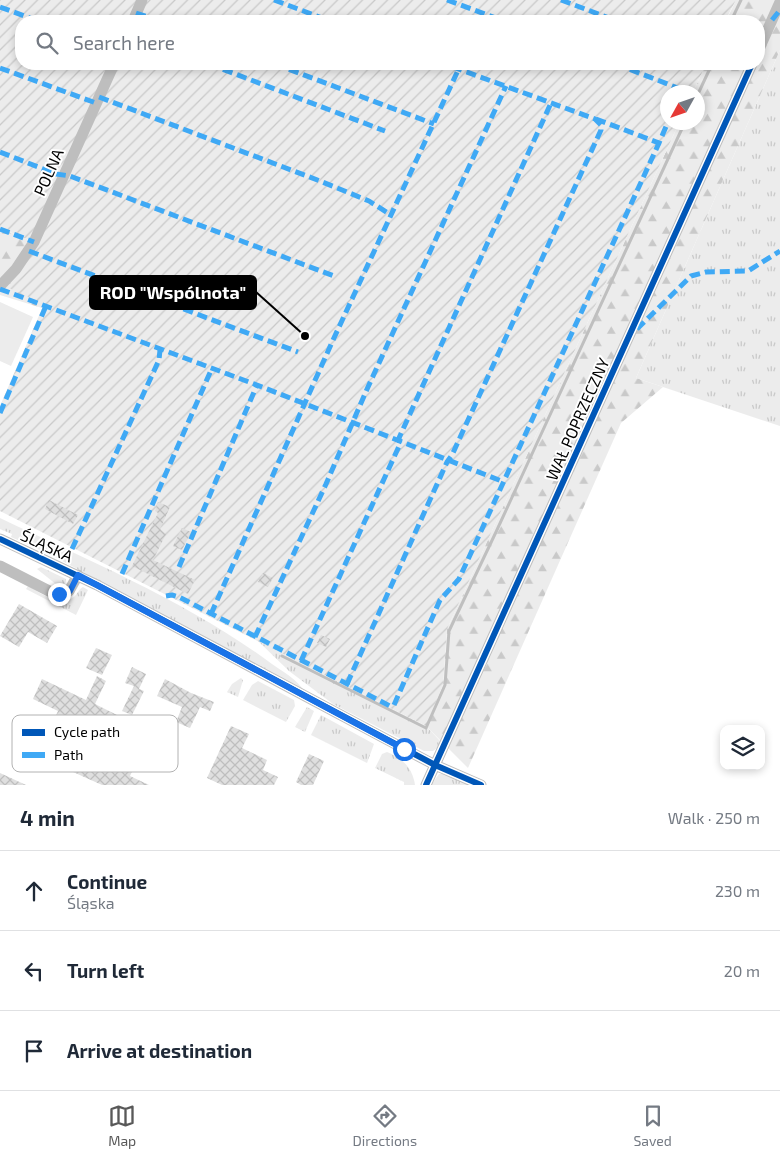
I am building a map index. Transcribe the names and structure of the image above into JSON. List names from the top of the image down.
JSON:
{
  "streets": {
    "street": ["POLNA", "WAŁ POPRZECZNY", "ŚLĄSKA"]
  },
  "crossings": [
    ["WAŁ POPRZECZNY", "ŚLĄSKA"]
  ],
  "places": ["ROD \"Wspólnota\""],
  "legend": ["Cycle path", "Path"],
  "north": "bottom left",
  "page": {
    "search": "Search here",
    "heading": ["4 min", "Walk · 250 m"],
    "list": [
      ["Continue", "Śląska", "230 m"],
      ["Turn left", "20 m"],
      "Arrive at destination"
    ],
    "nav": ["Map", "Directions", "Saved"]
  }
}
